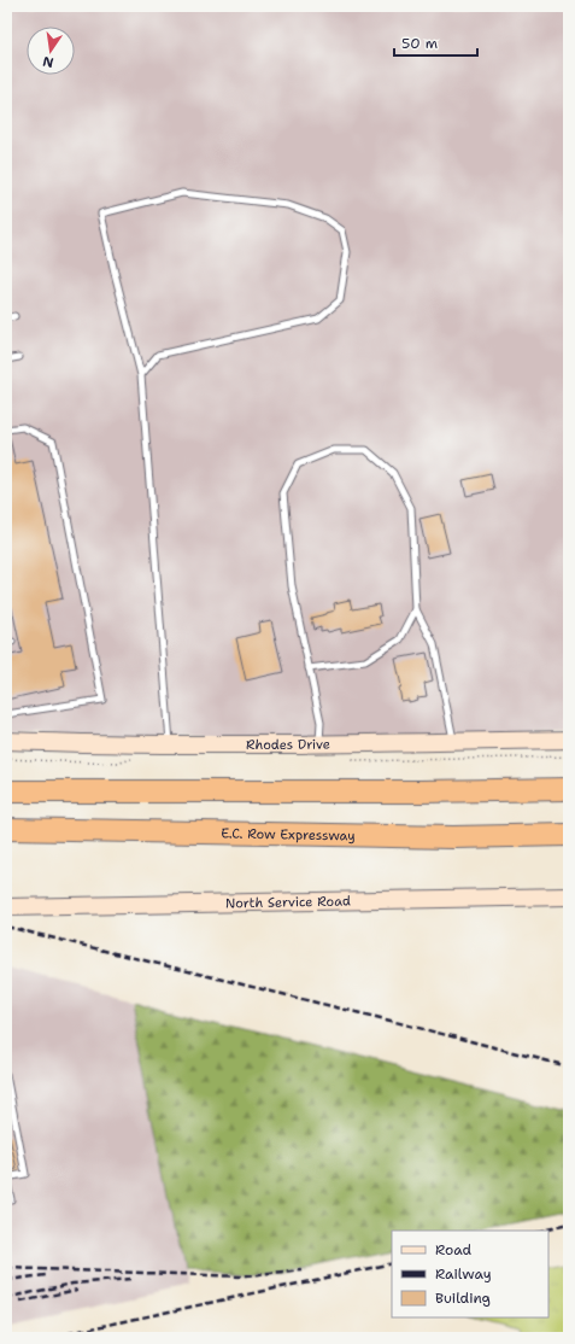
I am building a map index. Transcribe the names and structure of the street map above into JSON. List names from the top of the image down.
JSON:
{
  "streets": {
    "highway": ["E.C. Row Expressway"],
    "street": ["Rhodes Drive", "North Service Road"]
  },
  "legend": ["Road", "Railway", "Building"],
  "scale_bar": "50 m",
  "north": "bottom"
}
